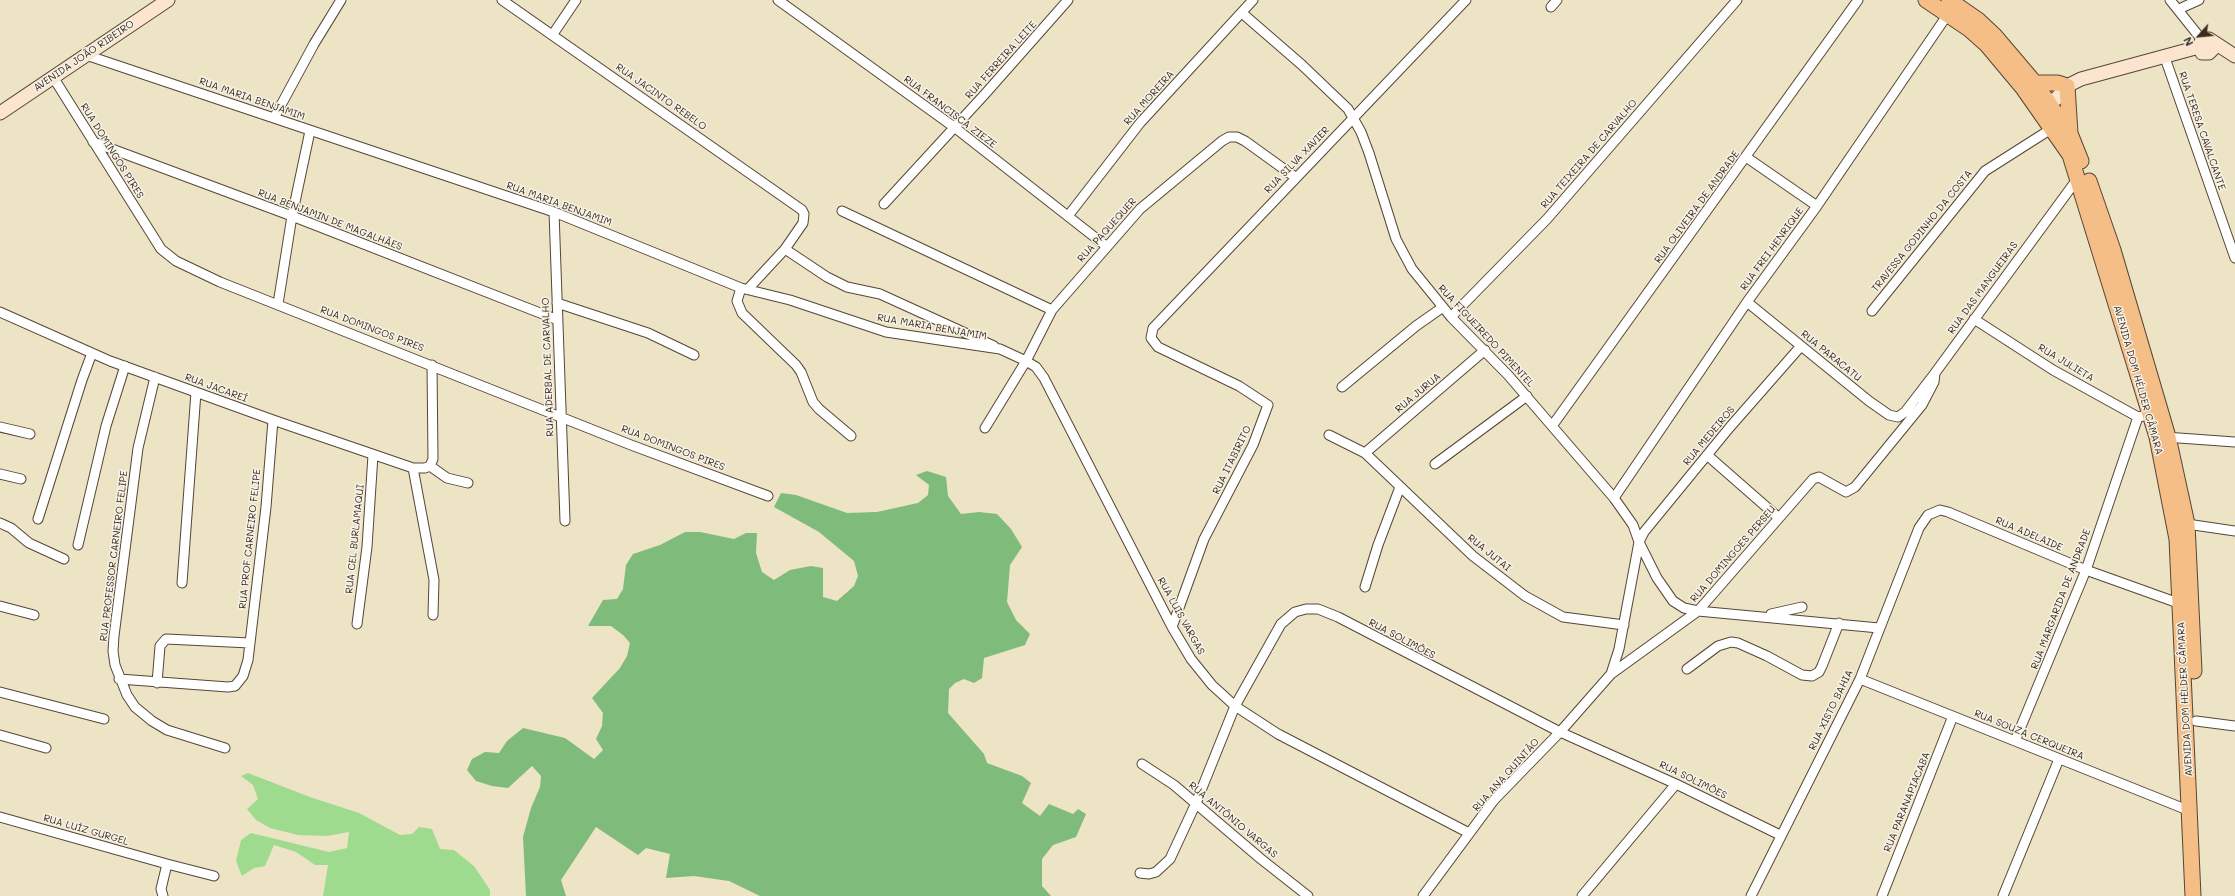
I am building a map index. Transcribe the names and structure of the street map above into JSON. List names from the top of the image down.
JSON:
{
  "streets": {
    "main road": ["AVENIDA DOM HÉLDER CÂMARA"],
    "street": [
      "AVENIDA JOÃO RIBEIRO",
      "RUA FERREIRA LEITE",
      "RUA JACINTO REBELO",
      "RUA MOREIRA",
      "RUA MARIA BENJAMIM",
      "RUA FRANCISCA ZIEZE",
      "RUA TERESA CAVALCANTE",
      "RUA DOMINGOS PIRES",
      "RUA TEIXEIRA DE CARVALHO",
      "RUA SILVA XAVIER",
      "RUA OLIVEIRA DE ANDRADE",
      "RUA BENJAMIN DE MAGALHÃES",
      "RUA PAQUEQUER",
      "TRAVESSA GODINHO DA COSTA",
      "RUA FREI HENRIQUE",
      "RUA DAS MANGUEIRAS",
      "RUA FIGUEIREDO PIMENTEL",
      "RUA PARACATU",
      "RUA JULIETA",
      "RUA ADERBAL DE CARVALHO",
      "RUA JACAREÍ",
      "RUA JURUA",
      "RUA MEDEIROS",
      "RUA ITABIRITO",
      "RUA ADELAIDE",
      "RUA PROF CARNEIRO FELIPE",
      "RUA CEL BURLAMAQUI",
      "RUA JUTAI",
      "RUA DOMINGOES PERSEU",
      "RUA PROFESSOR CARNEIRO FELIPE",
      "RUA MARGARIDA DE ANDRADE",
      "RUA LUIS VARGAS",
      "RUA SOLIMÕES",
      "RUA XISTO BAHIA",
      "RUA SOUZA CERQUEIRA",
      "RUA ANA QUINTÃO",
      "RUA PARANAPIACABA",
      "RUA ANTÔNIO VARGAS",
      "RUA LUÍZ GURGEL"
    ]
  },
  "crossings": [
    ["AVENIDA JOÃO RIBEIRO", "RUA MARIA BENJAMIM"],
    ["AVENIDA JOÃO RIBEIRO", "RUA DOMINGOS PIRES"],
    ["RUA FERREIRA LEITE", "RUA FRANCISCA ZIEZE"],
    ["RUA MOREIRA", "RUA FRANCISCA ZIEZE"],
    ["RUA MOREIRA", "RUA FIGUEIREDO PIMENTEL"],
    ["RUA MARIA BENJAMIM", "RUA PAQUEQUER"],
    ["RUA MARIA BENJAMIM", "RUA ADERBAL DE CARVALHO"],
    ["RUA MARIA BENJAMIM", "RUA LUIS VARGAS"],
    ["RUA FRANCISCA ZIEZE", "RUA PAQUEQUER"],
    ["RUA DOMINGOS PIRES", "RUA BENJAMIN DE MAGALHÃES"],
    ["RUA DOMINGOS PIRES", "RUA ADERBAL DE CARVALHO"],
    ["RUA TEIXEIRA DE CARVALHO", "RUA FIGUEIREDO PIMENTEL"],
    ["RUA SILVA XAVIER", "RUA PAQUEQUER"],
    ["RUA SILVA XAVIER", "RUA FIGUEIREDO PIMENTEL"],
    ["RUA SILVA XAVIER", "RUA ITABIRITO"],
    ["RUA OLIVEIRA DE ANDRADE", "RUA FIGUEIREDO PIMENTEL"],
    ["RUA BENJAMIN DE MAGALHÃES", "RUA ADERBAL DE CARVALHO"],
    ["RUA PAQUEQUER", "RUA LUIS VARGAS"],
    ["TRAVESSA GODINHO DA COSTA", "AVENIDA DOM HÉLDER CÂMARA"],
    ["RUA FREI HENRIQUE", "RUA FIGUEIREDO PIMENTEL"],
    ["RUA FREI HENRIQUE", "RUA PARACATU"],
    ["RUA FREI HENRIQUE", "AVENIDA DOM HÉLDER CÂMARA"],
    ["RUA DAS MANGUEIRAS", "RUA PARACATU"],
    ["RUA DAS MANGUEIRAS", "RUA JULIETA"],
    ["RUA DAS MANGUEIRAS", "AVENIDA DOM HÉLDER CÂMARA"],
    ["RUA DAS MANGUEIRAS", "RUA DOMINGOES PERSEU"],
    ["RUA FIGUEIREDO PIMENTEL", "RUA JURUA"],
    ["RUA FIGUEIREDO PIMENTEL", "RUA MEDEIROS"],
    ["RUA FIGUEIREDO PIMENTEL", "RUA DOMINGOES PERSEU"],
    ["RUA FIGUEIREDO PIMENTEL", "RUA XISTO BAHIA"],
    ["RUA PARACATU", "RUA MEDEIROS"],
    ["RUA JULIETA", "AVENIDA DOM HÉLDER CÂMARA"],
    ["RUA JULIETA", "RUA MARGARIDA DE ANDRADE"],
    ["AVENIDA DOM HÉLDER CÂMARA", "RUA ADELAIDE"],
    ["AVENIDA DOM HÉLDER CÂMARA", "RUA MARGARIDA DE ANDRADE"],
    ["AVENIDA DOM HÉLDER CÂMARA", "RUA SOUZA CERQUEIRA"],
    ["RUA JACAREÍ", "RUA PROF CARNEIRO FELIPE"],
    ["RUA JACAREÍ", "RUA CEL BURLAMAQUI"],
    ["RUA JACAREÍ", "RUA PROFESSOR CARNEIRO FELIPE"],
    ["RUA JURUA", "RUA JUTAI"],
    ["RUA ITABIRITO", "RUA LUIS VARGAS"],
    ["RUA ADELAIDE", "RUA MARGARIDA DE ANDRADE"],
    ["RUA ADELAIDE", "RUA XISTO BAHIA"],
    ["RUA PROF CARNEIRO FELIPE", "RUA PROFESSOR CARNEIRO FELIPE"],
    ["RUA DOMINGOES PERSEU", "RUA ANA QUINTÃO"],
    ["RUA MARGARIDA DE ANDRADE", "RUA SOUZA CERQUEIRA"],
    ["RUA LUIS VARGAS", "RUA SOLIMÕES"],
    ["RUA LUIS VARGAS", "RUA ANA QUINTÃO"],
    ["RUA SOLIMÕES", "RUA XISTO BAHIA"],
    ["RUA SOLIMÕES", "RUA ANA QUINTÃO"],
    ["RUA SOLIMÕES", "RUA ANTÔNIO VARGAS"],
    ["RUA XISTO BAHIA", "RUA SOUZA CERQUEIRA"],
    ["RUA SOUZA CERQUEIRA", "RUA PARANAPIACABA"]
  ],
  "north": "bottom left"
}
